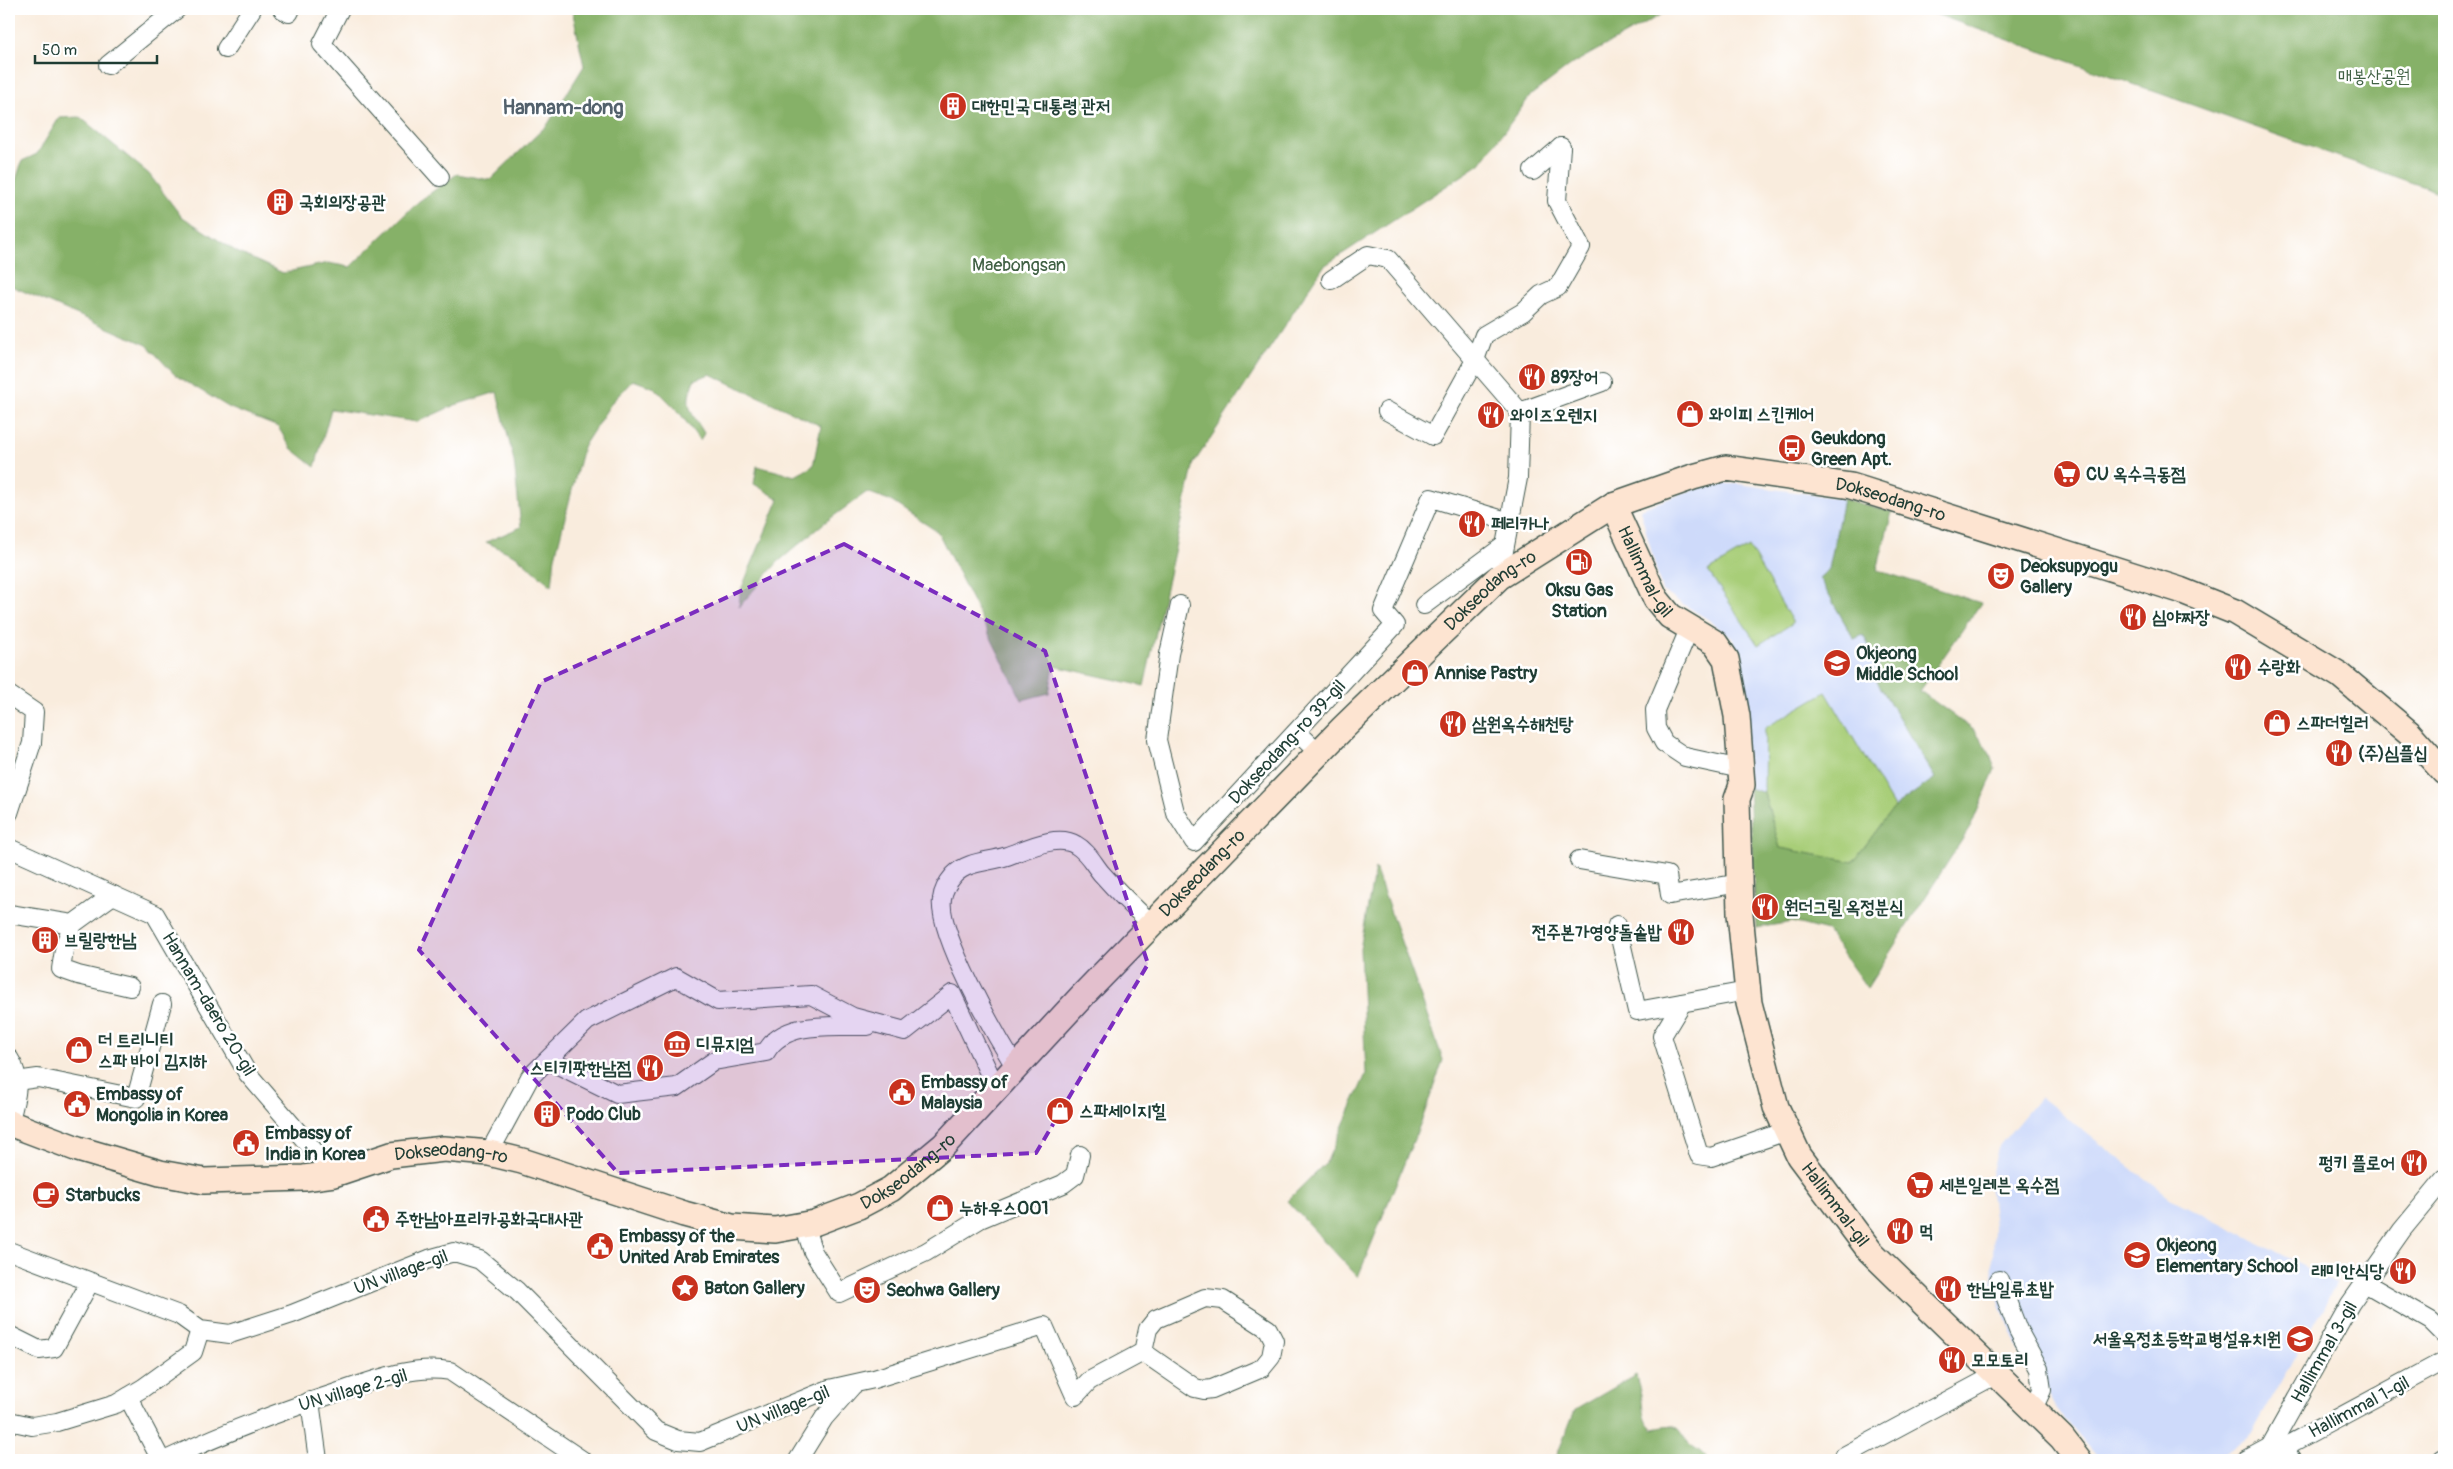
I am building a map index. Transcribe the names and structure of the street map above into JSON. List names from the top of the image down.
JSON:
{
  "streets": {
    "main road": ["Dokseodang-ro", "Hallimmal-gil"],
    "street": [
      "Dokseodang-ro 39-gil",
      "Hannam-daero 20-gil",
      "UN village-gil",
      "Hallimmal 3-gil",
      "UN village 2-gil",
      "Hallimmal 1-gil"
    ]
  },
  "crossings": [
    ["Dokseodang-ro", "Hallimmal-gil"],
    ["Dokseodang-ro", "Hannam-daero 20-gil"],
    ["Hallimmal 3-gil", "Hallimmal 1-gil"]
  ],
  "districts": ["Hannam-dong"],
  "parks": ["매봉산공원", "Maebongsan"],
  "places": {
    "building": [
      "대한민국 대통령 관저",
      "국회의장공관",
      "브릴랑한남",
      "Podo Club"
    ],
    "restaurant": [
      "89장어",
      "와이즈오렌지",
      "페리카나",
      "심야짜장",
      "수랑화",
      "삼원옥수해천탕",
      "(주)심플십",
      "원더그릴 옥정분식",
      "전주본가영양돌솥밥",
      "스티키팟한남점",
      "펑키 플로어",
      "먹",
      "래미안식당",
      "한남일류초밥",
      "모모토리"
    ],
    "shop": [
      "와이피 스킨케어",
      "Annise Pastry",
      "스파더힐러",
      "더 트리니티 스파 바이 김지하",
      "스파세이지힐",
      "누하우스001"
    ],
    "bus stop": ["Geukdong Green Apt."],
    "supermarket": ["CU 옥수극동점", "세븐일레븐 옥수점"],
    "fuel station": ["Oksu Gas Station"],
    "theatre": ["Deoksupyogu Gallery", "Seohwa Gallery"],
    "school or university": ["Okjeong Middle School", "Okjeong Elementary School", "서울옥정초등학교병설유치원"],
    "museum": ["디뮤지엄"],
    "public building": [
      "Embassy of Malaysia",
      "Embassy of Mongolia in Korea",
      "Embassy of India in Korea",
      "주한남아프리카공화국대사관",
      "Embassy of the United Arab Emirates"
    ],
    "cafe": ["Starbucks"],
    "place": ["Baton Gallery"]
  },
  "scale_bar": "50 m"
}
